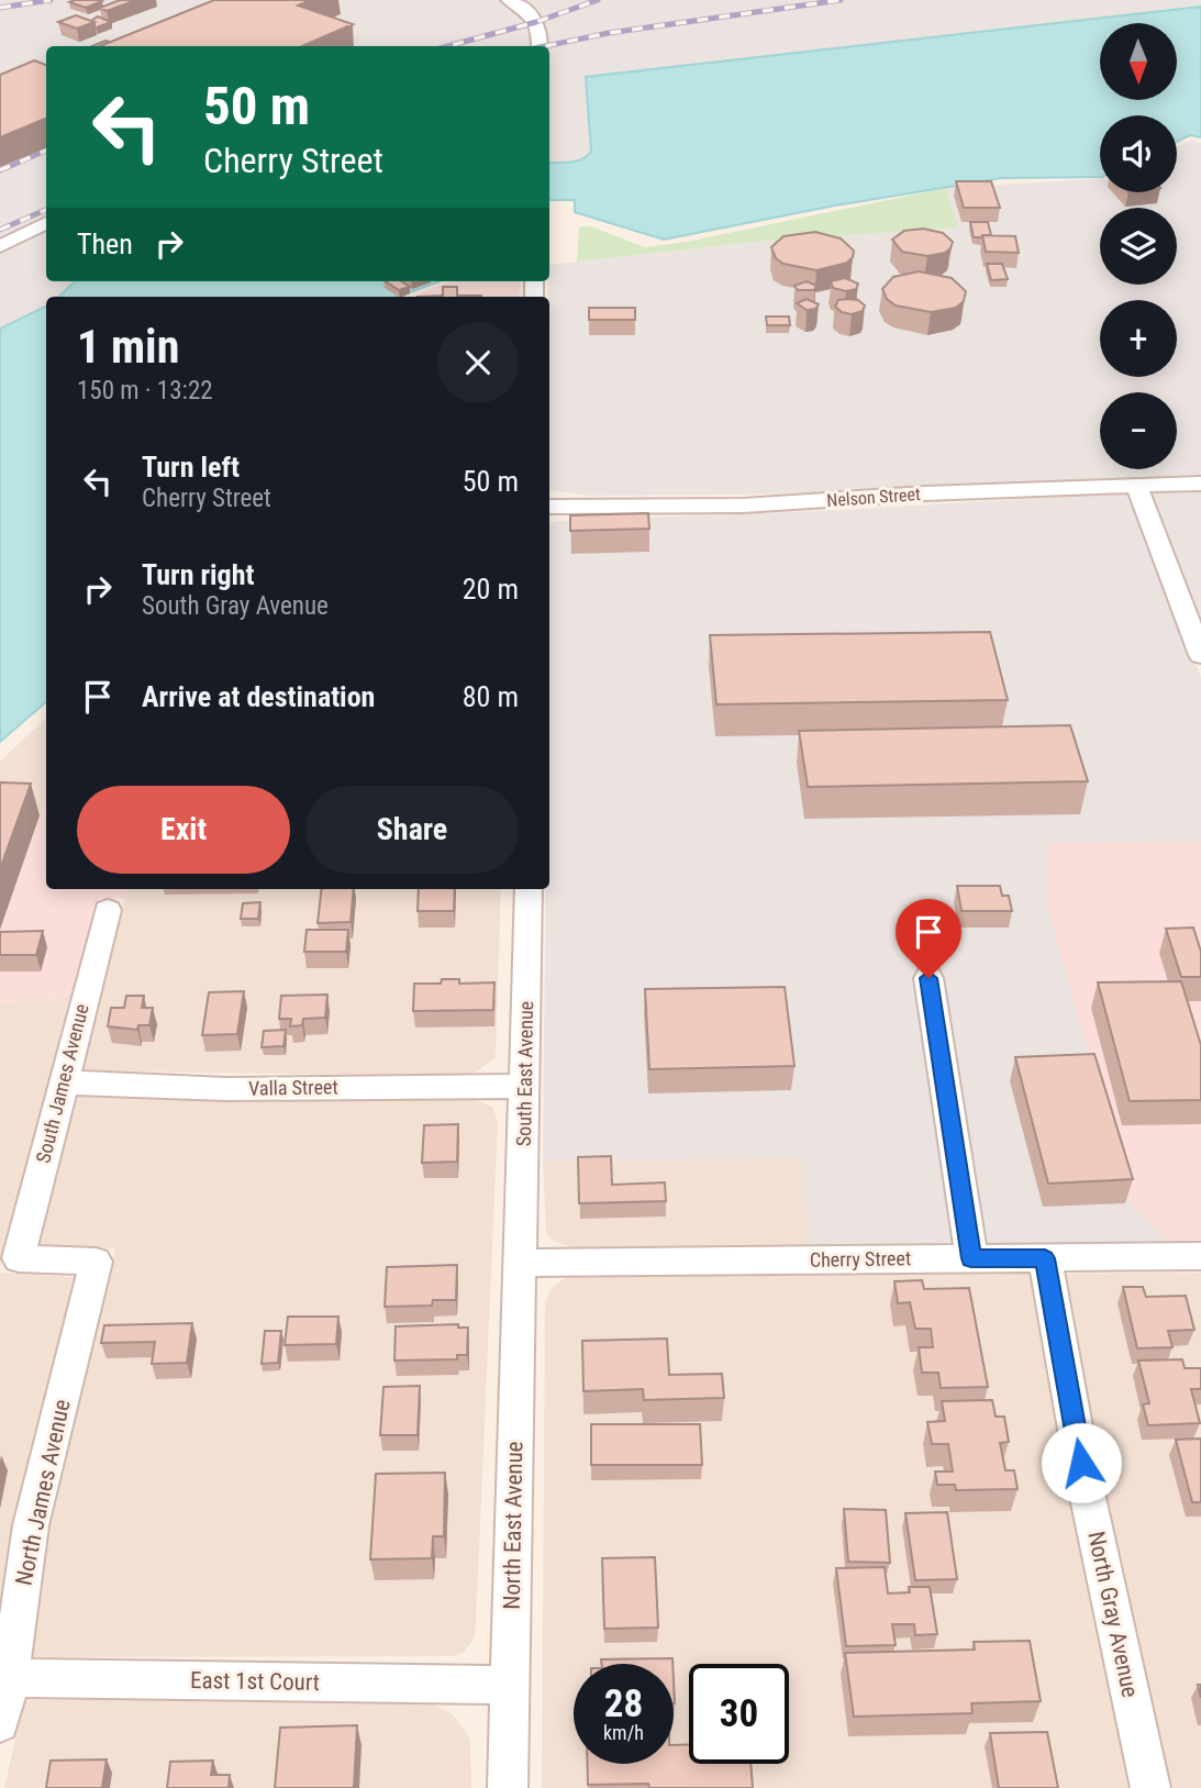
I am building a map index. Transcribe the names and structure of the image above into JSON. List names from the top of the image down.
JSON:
{
  "streets": {
    "street": [
      "Nelson Street",
      "South East Avenue",
      "South James Avenue",
      "Valla Street",
      "Cherry Street",
      "North James Avenue",
      "North East Avenue",
      "North Gray Avenue",
      "East 1st Court"
    ]
  },
  "crossings": [
    ["South East Avenue", "Valla Street"],
    ["South East Avenue", "Cherry Street"],
    ["South East Avenue", "North East Avenue"],
    ["South James Avenue", "Valla Street"],
    ["South James Avenue", "North James Avenue"],
    ["Cherry Street", "North East Avenue"],
    ["Cherry Street", "North Gray Avenue"],
    ["North James Avenue", "East 1st Court"],
    ["North East Avenue", "East 1st Court"]
  ],
  "north": "bottom",
  "page": {
    "map_buttons": ["+", "−"],
    "turn": ["50 m", "Cherry Street"],
    "then": "Then",
    "heading": ["1 min", "150 m · 13:22"],
    "list": [
      {
        "name": "Turn left",
        "note": "Cherry Street",
        "value": "50 m"
      },
      {
        "name": "Turn right",
        "note": "South Gray Avenue",
        "value": "20 m"
      },
      {
        "name": "Arrive at destination",
        "value": "80 m"
      }
    ],
    "buttons": ["Exit", "Share"],
    "speed": "28 km/h",
    "limit": "30"
  }
}
